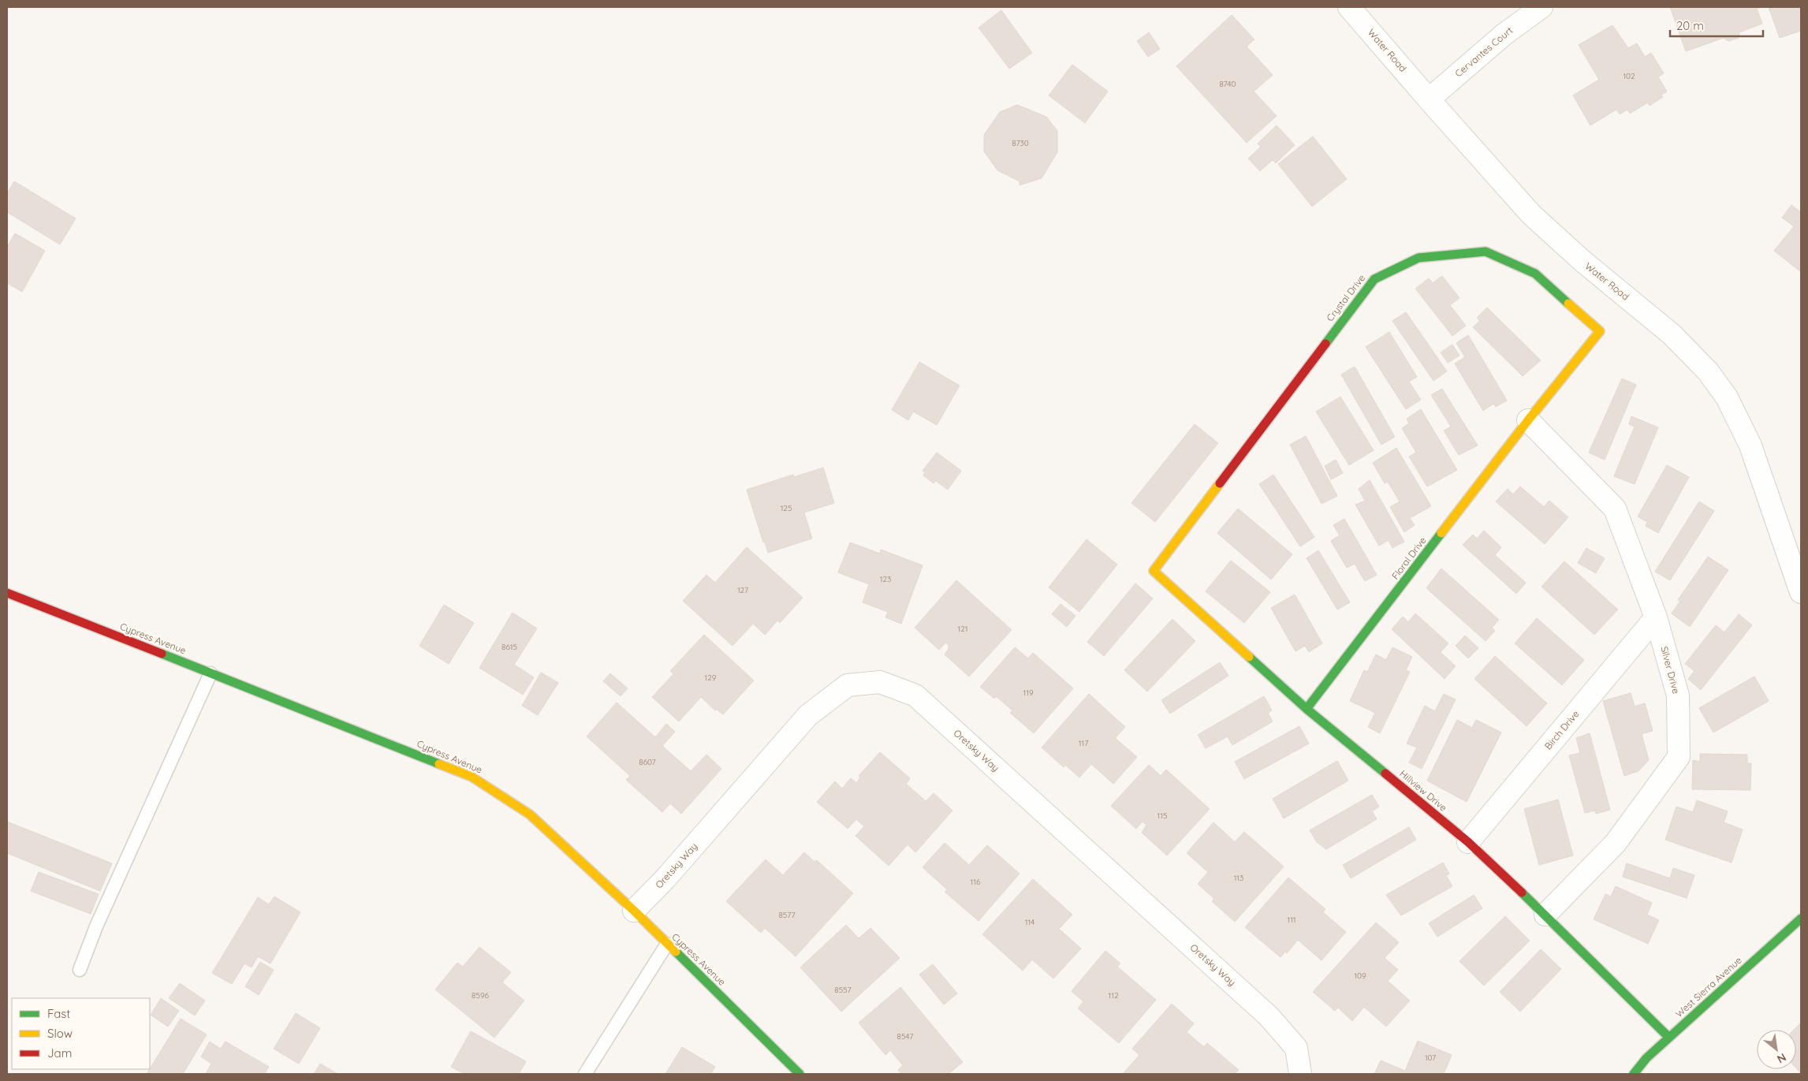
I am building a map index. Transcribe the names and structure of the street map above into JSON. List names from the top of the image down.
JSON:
{
  "streets": {
    "street": [
      "Water Road",
      "Cervantes Court",
      "Crystal Drive",
      "Floral Drive",
      "Cypress Avenue",
      "Silver Drive",
      "Birch Drive",
      "Oretsky Way",
      "Hillview Drive",
      "West Sierra Avenue"
    ]
  },
  "crossings": [
    ["Water Road", "Cervantes Court"],
    ["Crystal Drive", "Floral Drive"],
    ["Crystal Drive", "Silver Drive"],
    ["Crystal Drive", "Hillview Drive"],
    ["Floral Drive", "Silver Drive"],
    ["Floral Drive", "Hillview Drive"],
    ["Cypress Avenue", "Oretsky Way"],
    ["Silver Drive", "Birch Drive"],
    ["Silver Drive", "Hillview Drive"],
    ["Birch Drive", "Hillview Drive"],
    ["Hillview Drive", "West Sierra Avenue"]
  ],
  "house_numbers": [
    "102",
    "8740",
    "8730",
    "125",
    "123",
    "127",
    "121",
    "8615",
    "129",
    "119",
    "117",
    "8607",
    "115",
    "113",
    "116",
    "8577",
    "111",
    "114",
    "109",
    "8557",
    "8596",
    "112",
    "8547",
    "107"
  ],
  "legend": ["Fast", "Slow", "Jam"],
  "scale_bar": "20 m",
  "north": "bottom right"
}
